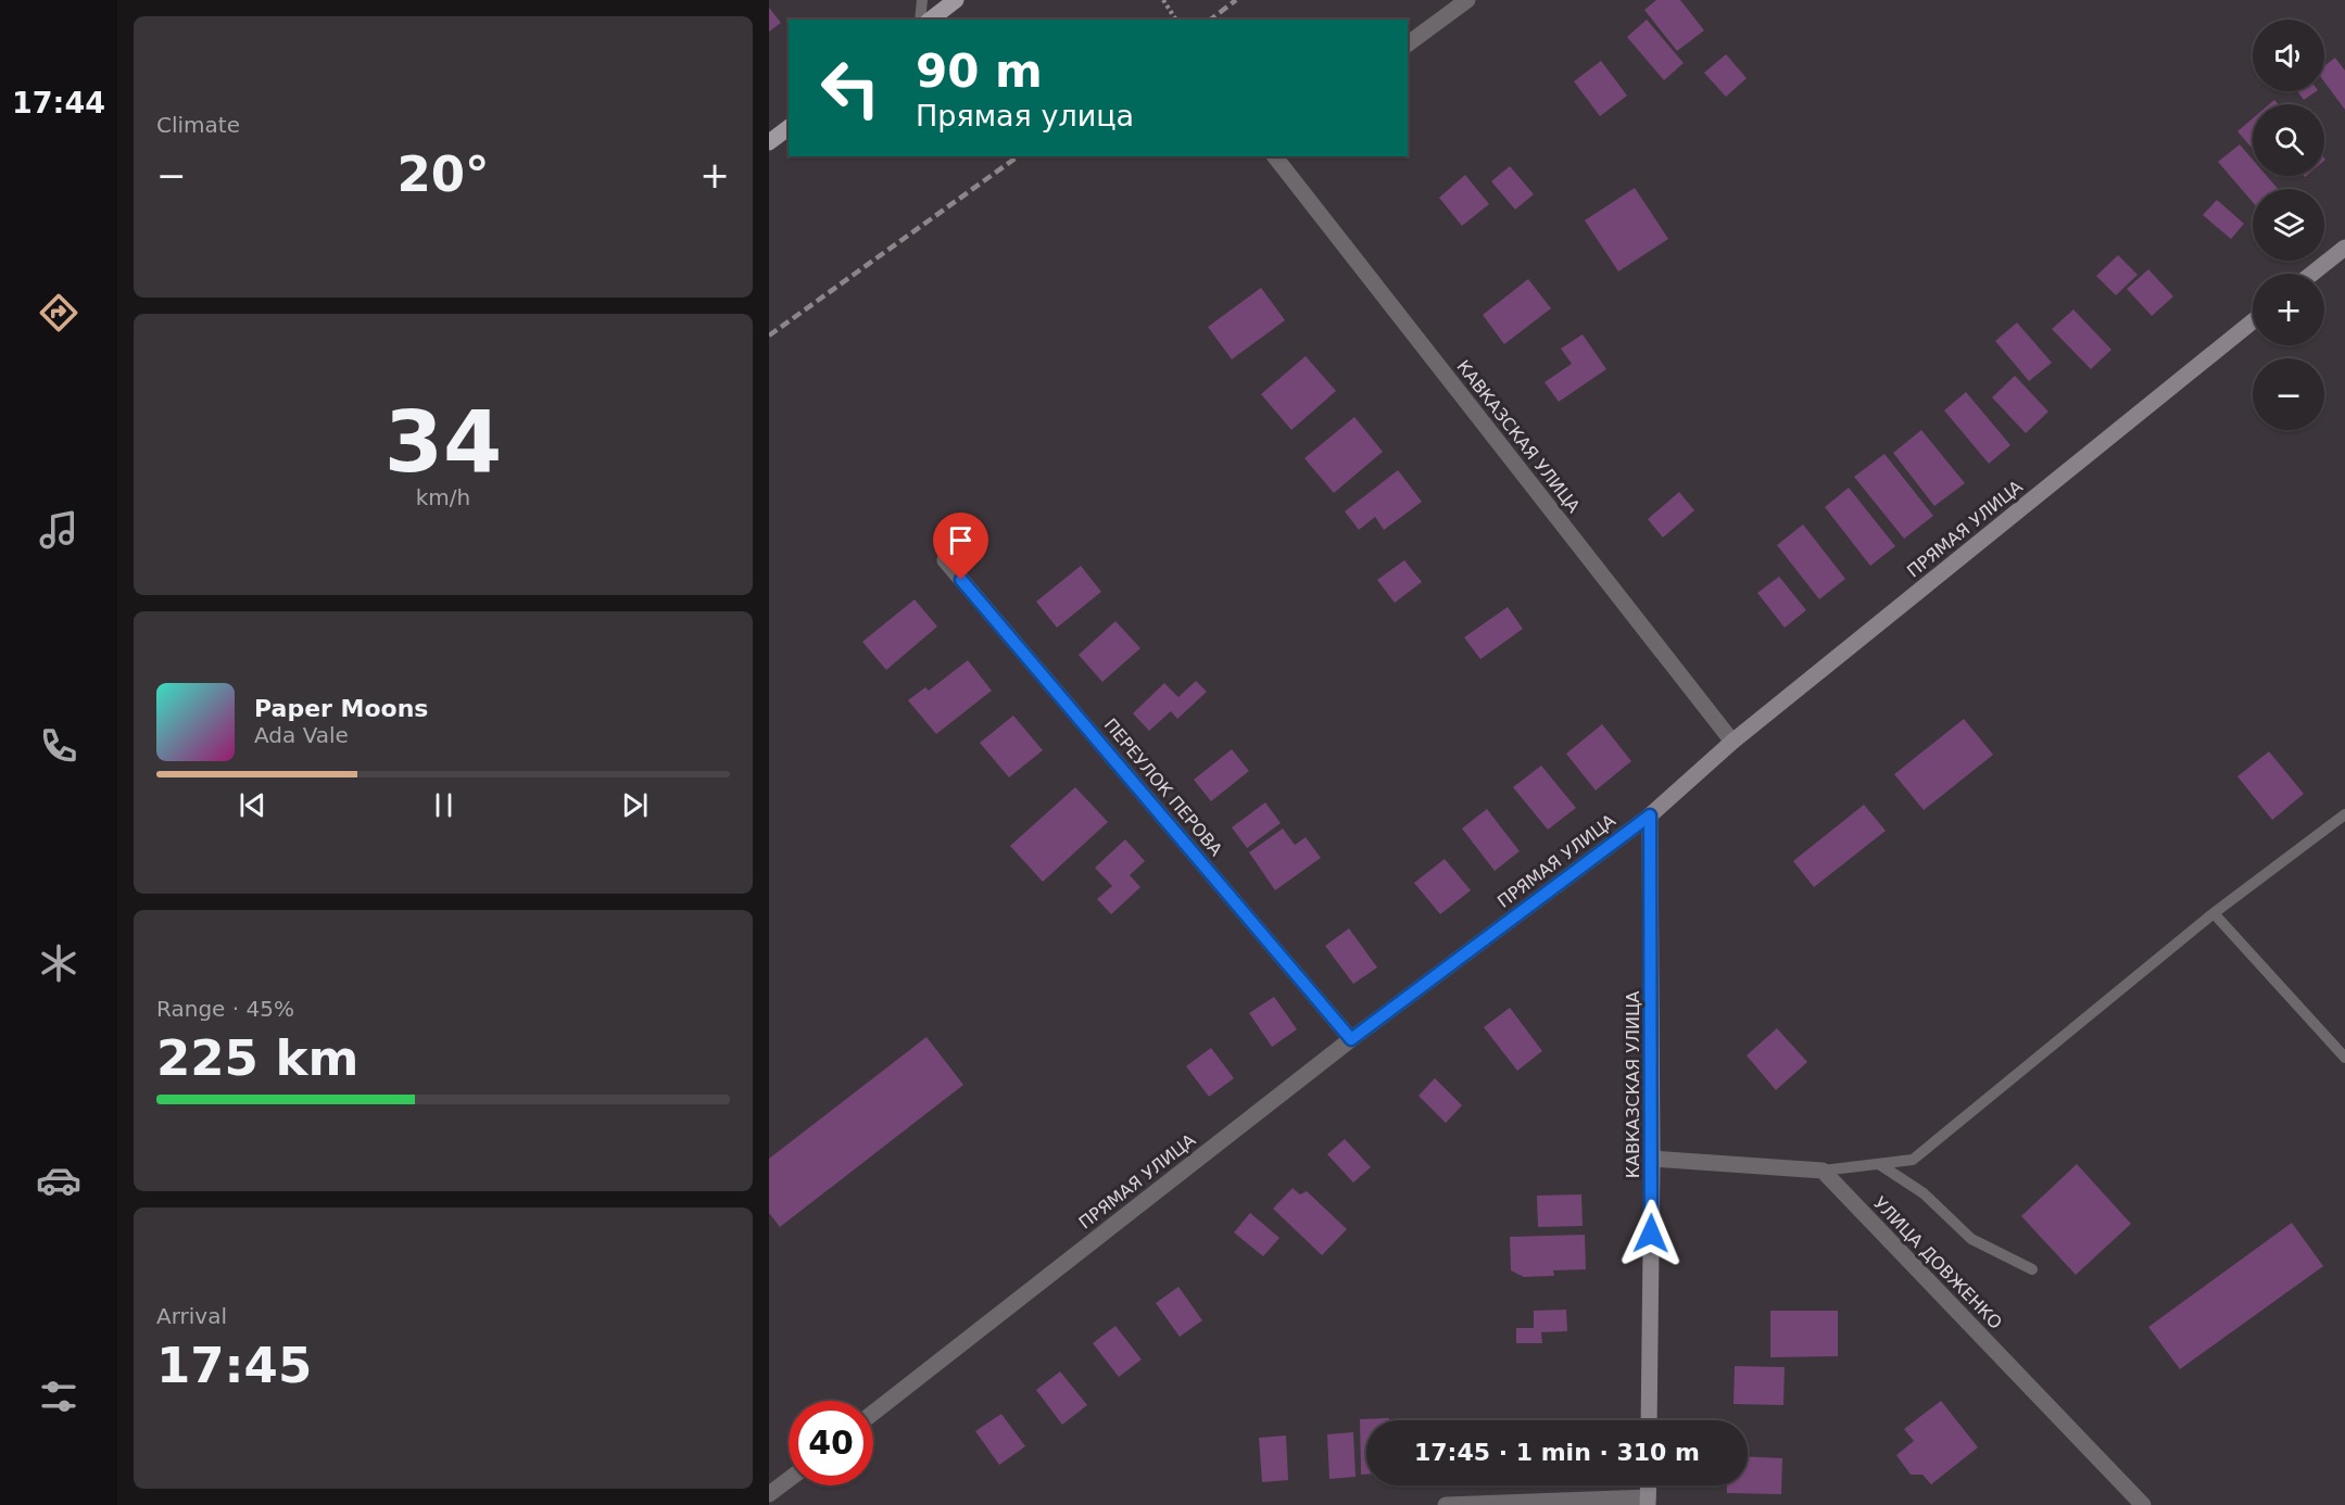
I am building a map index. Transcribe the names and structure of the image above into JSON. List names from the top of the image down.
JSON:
{
  "streets": {
    "street": [
      "КАВКАЗСКАЯ УЛИЦА",
      "ПРЯМАЯ УЛИЦА",
      "ПЕРЕУЛОК ПЕРОВА",
      "УЛИЦА ДОВЖЕНКО"
    ]
  },
  "crossings": [
    ["КАВКАЗСКАЯ УЛИЦА", "ПРЯМАЯ УЛИЦА"],
    ["ПРЯМАЯ УЛИЦА", "ПЕРЕУЛОК ПЕРОВА"]
  ],
  "page": {
    "tabs": "17:44",
    "tile": [
      "Climate",
      ["34", "km/h"],
      ["Range · 45%", "225 km"],
      ["Arrival", "17:45"]
    ],
    "map_buttons": ["+", "−"],
    "turn": ["90 m", "Прямая улица"],
    "heat": ["−", "20°", "+"],
    "song": ["Paper Moons", "Ada Vale"],
    "limit": "40",
    "trip": "17:45 · 1 min · 310 m"
  }
}
